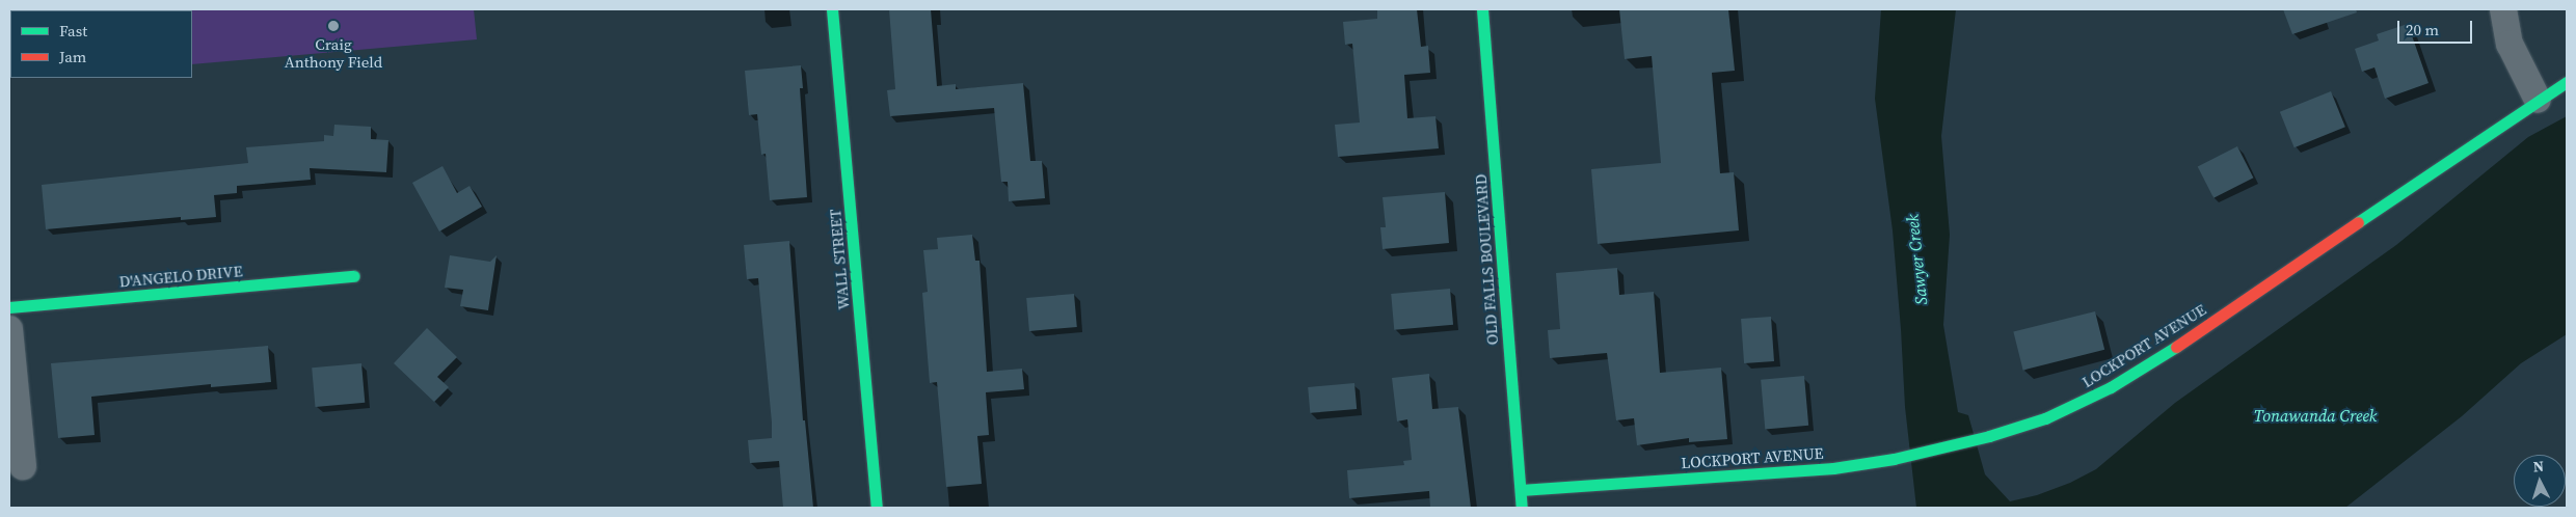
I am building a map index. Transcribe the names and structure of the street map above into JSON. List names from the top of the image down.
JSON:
{
  "streets": {
    "street": [
      "WALL STREET",
      "OLD FALLS BOULEVARD",
      "D'ANGELO DRIVE",
      "LOCKPORT AVENUE"
    ]
  },
  "crossings": [
    ["OLD FALLS BOULEVARD", "LOCKPORT AVENUE"]
  ],
  "water": ["Sawyer Creek", "Tonawanda Creek"],
  "places": ["Craig Anthony Field"],
  "legend": ["Fast", "Jam"],
  "scale_bar": "20 m",
  "north": "top"
}
